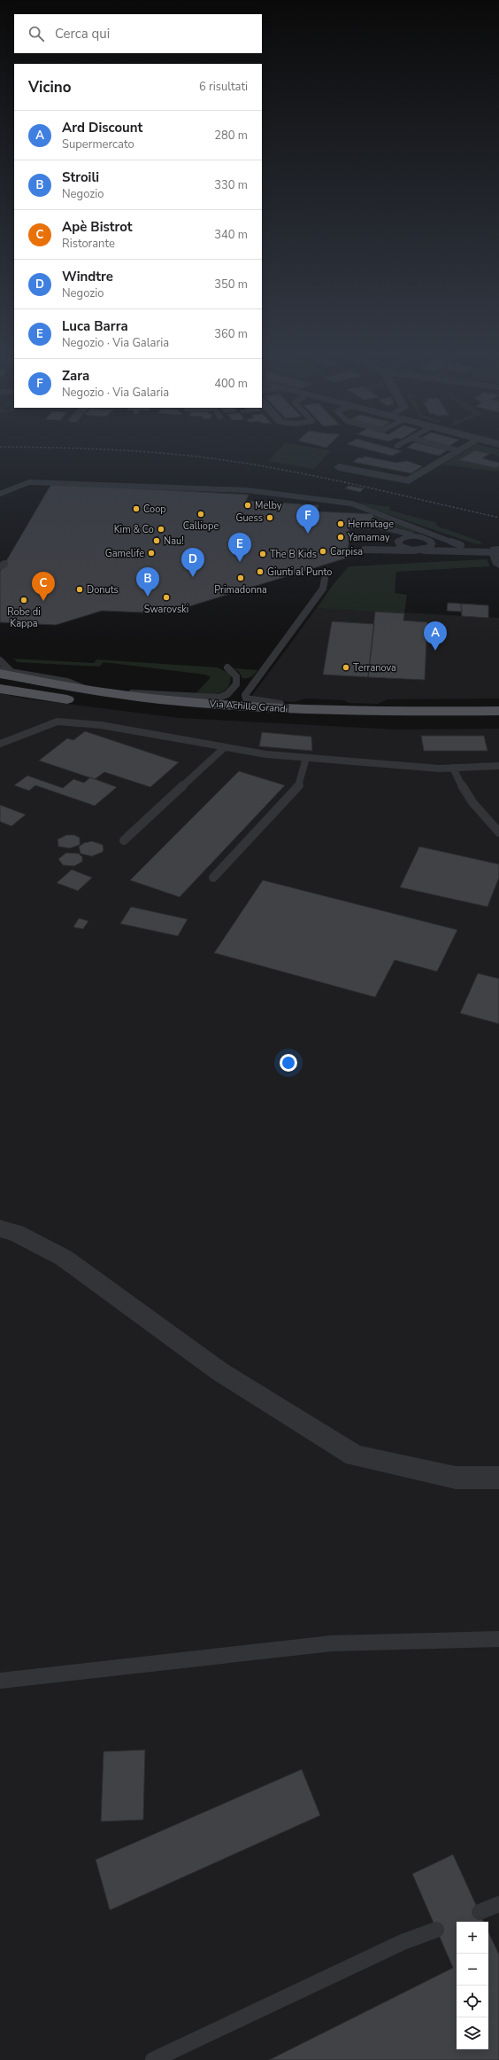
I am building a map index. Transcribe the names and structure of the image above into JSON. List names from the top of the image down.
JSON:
{
  "streets": {
    "main road": ["Via Achille Grandi"]
  },
  "places": [
    "Melby",
    "Coop",
    "Calliope",
    "Guess",
    "Hermitage",
    "Kim & Co",
    "Yamamay",
    "Nau!",
    "Carpisa",
    "Gamelife",
    "The B Kids",
    "Giunti al Punto",
    "Primadonna",
    "Donuts",
    "Swarovski",
    "Robe di Kappa",
    "Terranova"
  ],
  "page": {
    "search": "Cerca qui",
    "heading": ["Vicino", "6 risultati"],
    "list": [
      {
        "mark": "A",
        "name": "Ard Discount",
        "note": "Supermercato",
        "value": "280 m"
      },
      {
        "mark": "B",
        "name": "Stroili",
        "note": "Negozio",
        "value": "330 m"
      },
      {
        "mark": "C",
        "name": "Apè Bistrot",
        "note": "Ristorante",
        "value": "340 m"
      },
      {
        "mark": "D",
        "name": "Windtre",
        "note": "Negozio",
        "value": "350 m"
      },
      {
        "mark": "E",
        "name": "Luca Barra",
        "note": "Negozio · Via Galaria",
        "value": "360 m"
      },
      {
        "mark": "F",
        "name": "Zara",
        "note": "Negozio · Via Galaria",
        "value": "400 m"
      }
    ],
    "pins": [
      "F",
      "E",
      "D",
      "B",
      "C",
      "A"
    ],
    "map_buttons": ["+", "−"]
  }
}
